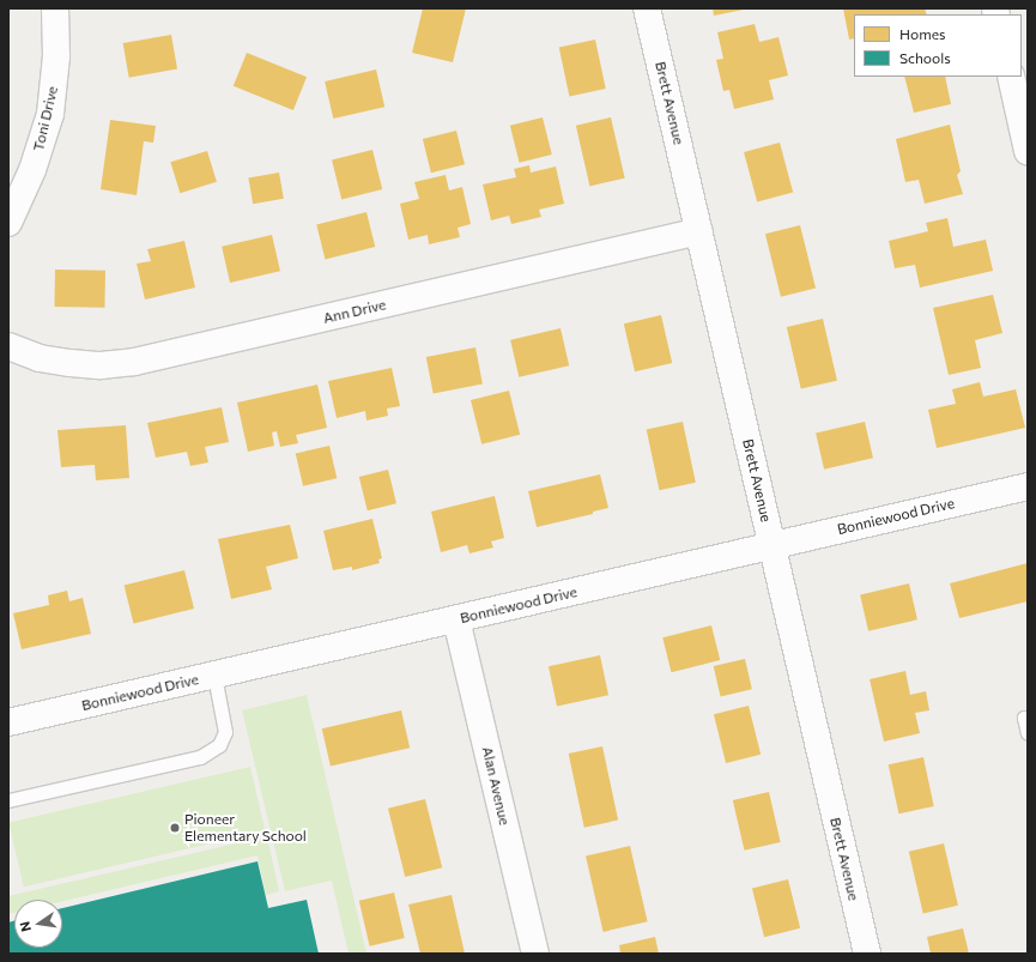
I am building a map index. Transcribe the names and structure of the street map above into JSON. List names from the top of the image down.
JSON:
{
  "streets": {
    "street": [
      "Brett Avenue",
      "Toni Drive",
      "Ann Drive",
      "Bonniewood Drive",
      "Alan Avenue"
    ]
  },
  "crossings": [
    ["Brett Avenue", "Ann Drive"],
    ["Brett Avenue", "Bonniewood Drive"],
    ["Bonniewood Drive", "Alan Avenue"]
  ],
  "places": ["Pioneer Elementary School"],
  "legend": ["Homes", "Schools"],
  "north": "left"
}
